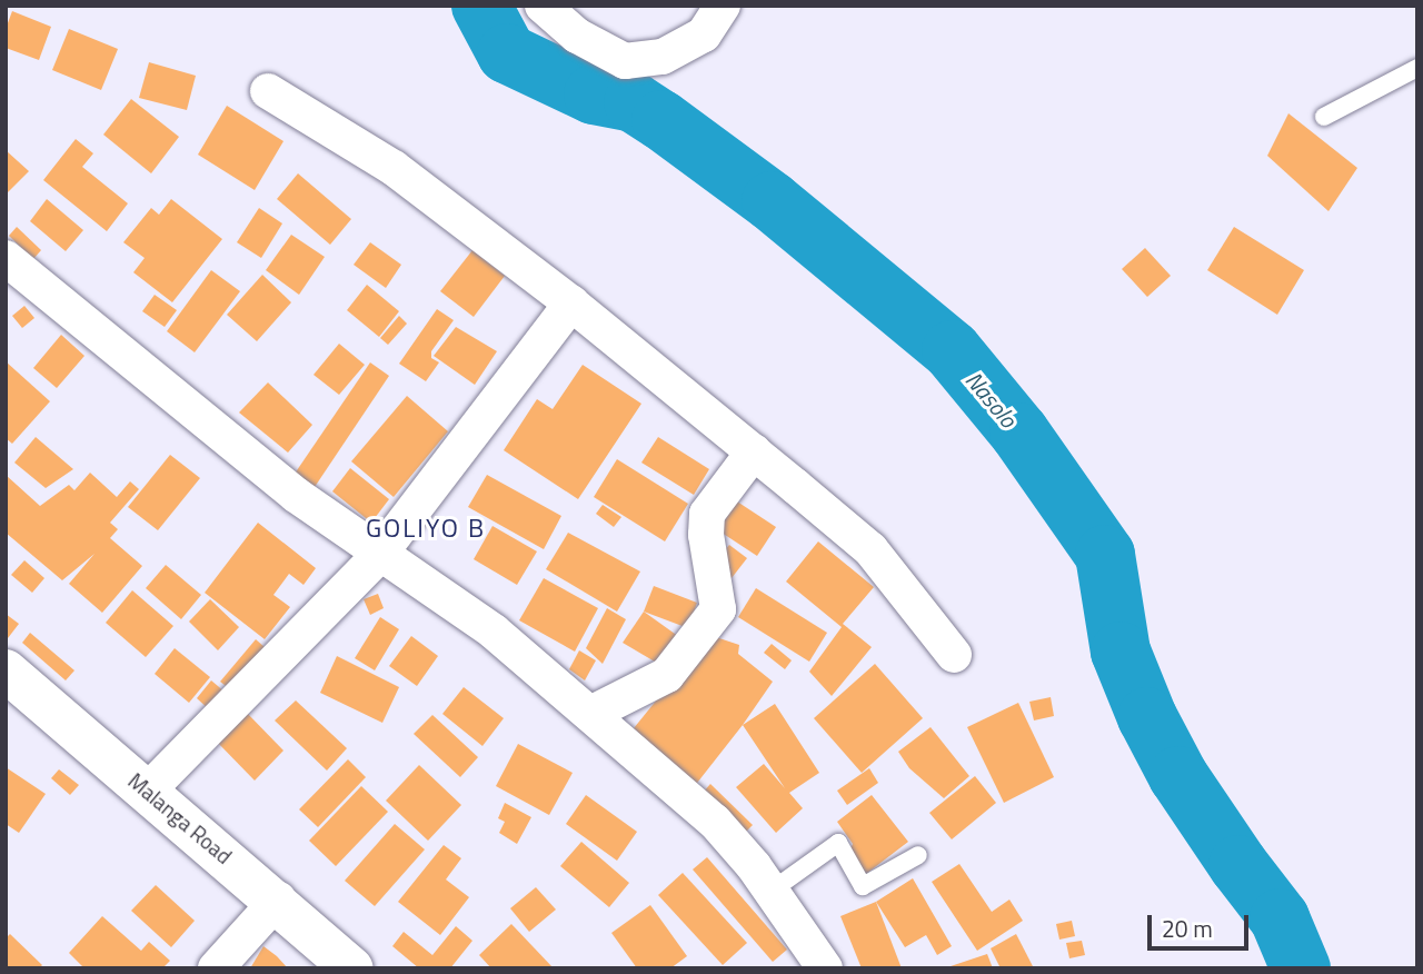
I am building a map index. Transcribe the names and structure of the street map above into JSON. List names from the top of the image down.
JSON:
{
  "streets": {
    "street": ["Malanga Road"]
  },
  "districts": ["GOLIYO B"],
  "water": ["Nasolo"],
  "scale_bar": "20 m"
}
